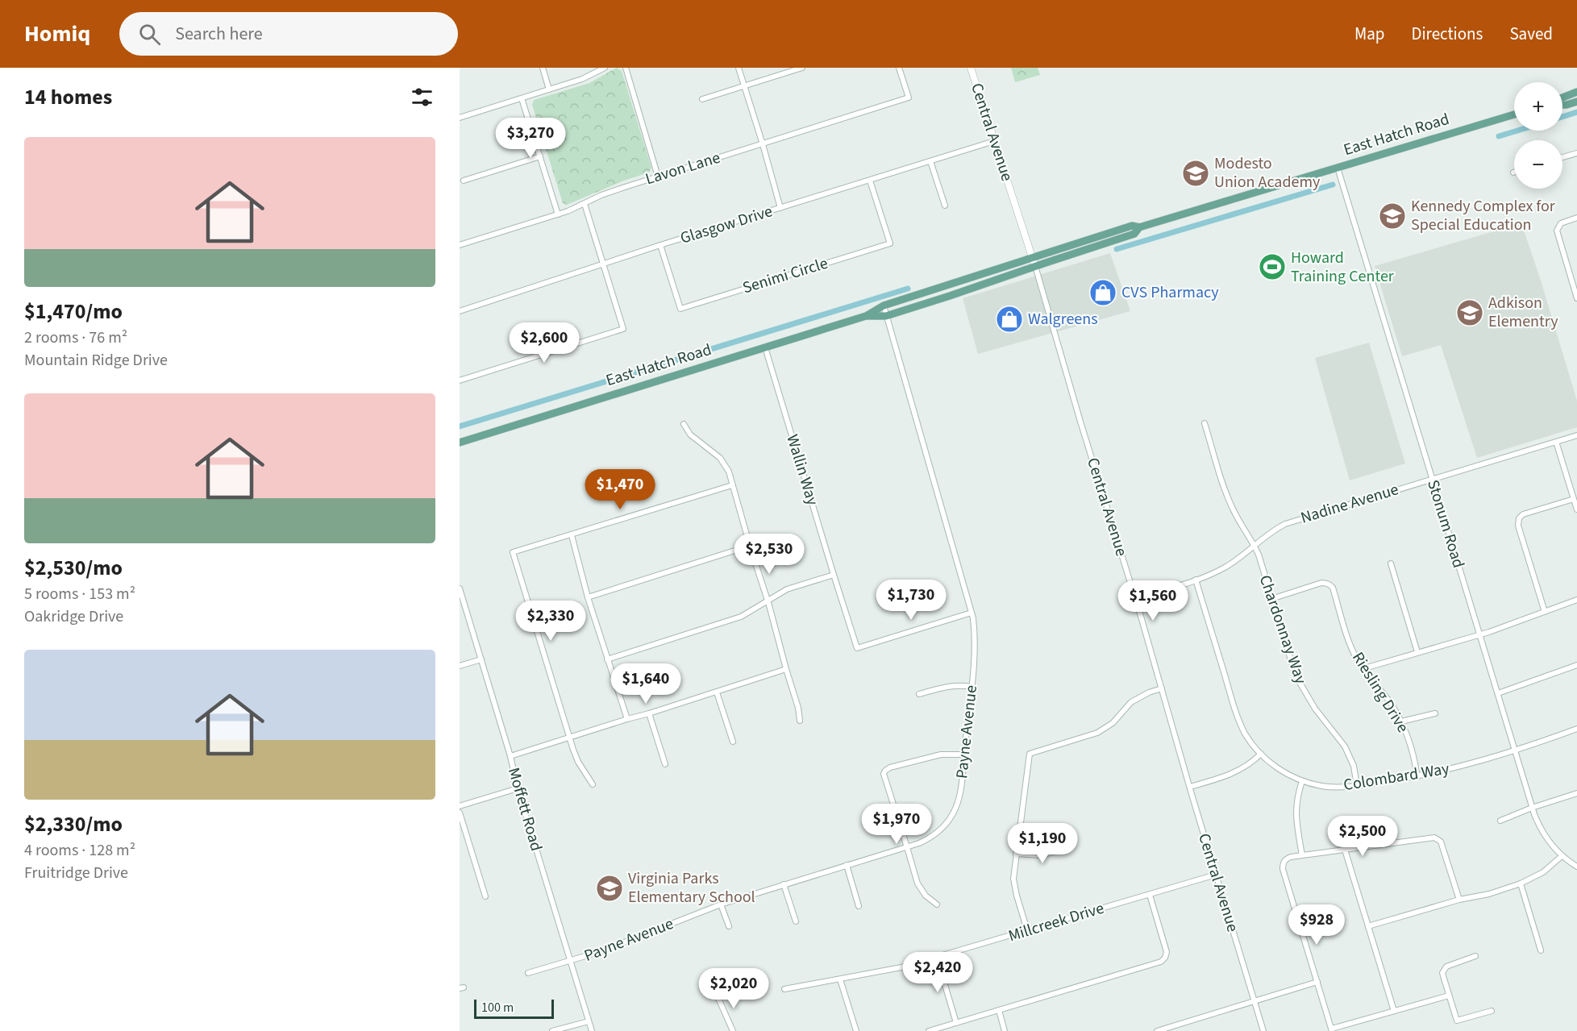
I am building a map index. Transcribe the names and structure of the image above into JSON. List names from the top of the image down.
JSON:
{
  "streets": {
    "main road": ["East Hatch Road"],
    "street": [
      "Central Avenue",
      "Lavon Lane",
      "Glasgow Drive",
      "Senimi Circle",
      "Wallin Way",
      "Nadine Avenue",
      "Stonum Road",
      "Chardonnay Way",
      "Riesling Drive",
      "Payne Avenue",
      "Colombard Way",
      "Moffett Road",
      "Millcreek Drive"
    ]
  },
  "crossings": [
    ["Central Avenue", "East Hatch Road"],
    ["Central Avenue", "Glasgow Drive"],
    ["Central Avenue", "Nadine Avenue"],
    ["Central Avenue", "Millcreek Drive"],
    ["East Hatch Road", "Wallin Way"],
    ["East Hatch Road", "Stonum Road"],
    ["East Hatch Road", "Payne Avenue"],
    ["Glasgow Drive", "Senimi Circle"],
    ["Wallin Way", "Payne Avenue"],
    ["Nadine Avenue", "Stonum Road"],
    ["Nadine Avenue", "Chardonnay Way"],
    ["Nadine Avenue", "Colombard Way"],
    ["Stonum Road", "Colombard Way"],
    ["Chardonnay Way", "Riesling Drive"],
    ["Chardonnay Way", "Colombard Way"],
    ["Riesling Drive", "Colombard Way"],
    ["Payne Avenue", "Moffett Road"]
  ],
  "places": {
    "school or university": [
      "Modesto Union Academy",
      "Kennedy Complex for Special Education",
      "Adkison Elementry",
      "Virginia Parks Elementary School"
    ],
    "sports": ["Howard Training Center"],
    "shop": ["CVS Pharmacy", "Walgreens"]
  },
  "scale_bar": "100 m",
  "page": {
    "header": "Homiq",
    "search": "Search here",
    "nav": ["Map", "Directions", "Saved"],
    "heading": "14 homes",
    "map_buttons": ["+", "−"],
    "price": [
      "$3,270",
      "$2,600",
      "$1,470",
      "$2,530",
      "$1,730",
      "$1,560",
      "$2,330",
      "$1,640",
      "$1,970",
      "$2,500",
      "$1,190",
      "$928",
      "$2,420",
      "$2,020"
    ],
    "list": [
      {
        "name": "$1,470/mo",
        "note": "2 rooms · 76 m² · Mountain Ridge Drive"
      },
      {
        "name": "$2,530/mo",
        "note": "5 rooms · 153 m² · Oakridge Drive"
      },
      {
        "name": "$2,330/mo",
        "note": "4 rooms · 128 m² · Fruitridge Drive"
      }
    ],
    "scale": "100 m"
  }
}
